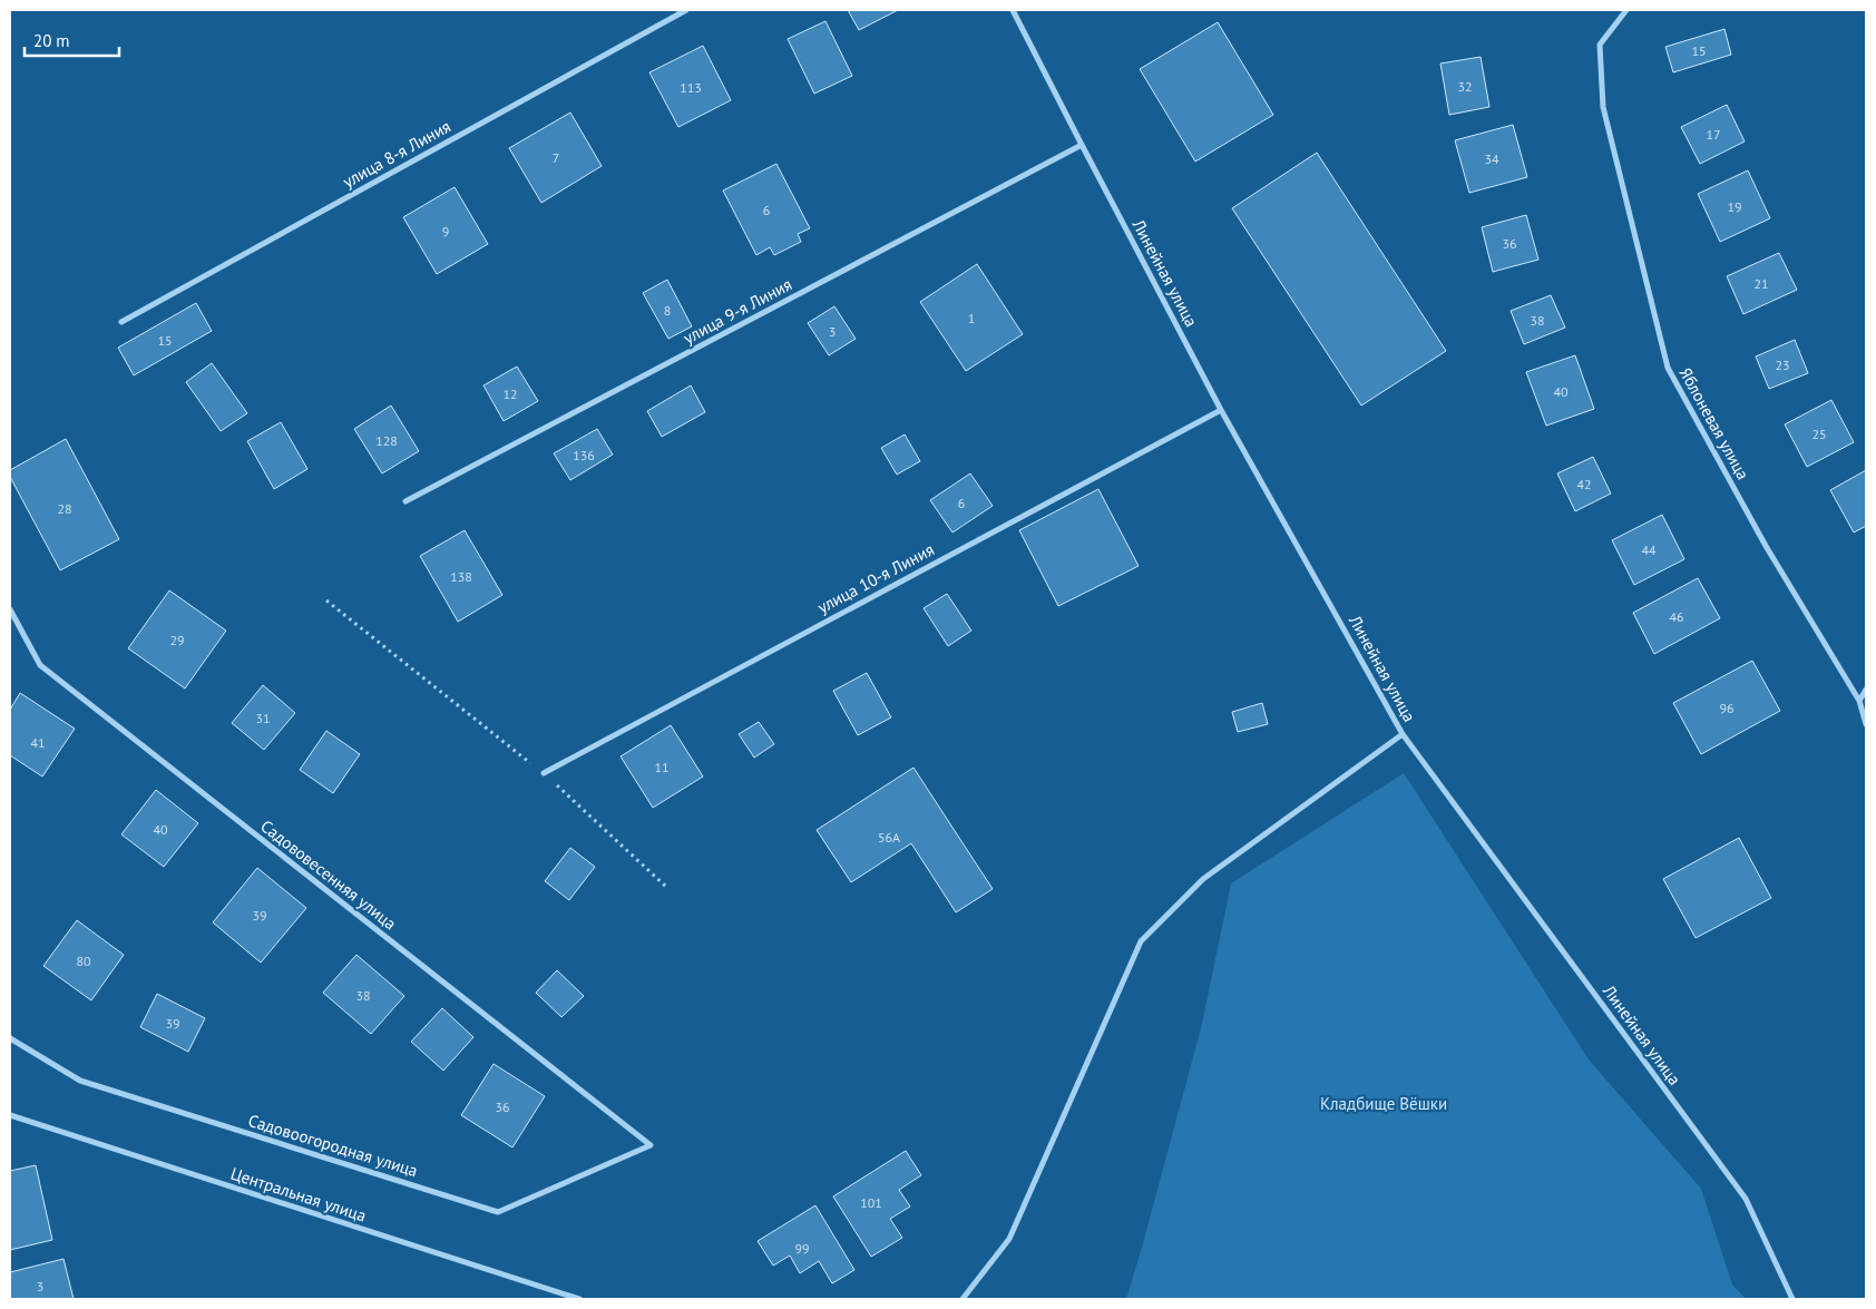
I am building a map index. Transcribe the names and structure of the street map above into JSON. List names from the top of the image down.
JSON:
{
  "streets": {
    "street": [
      "улица 8-я Линия",
      "Линейная улица",
      "улица 9-я Линия",
      "Яблоневая улица",
      "улица 10-я Линия",
      "Садововесенняя улица",
      "Садовоогородная улица",
      "Центральная улица"
    ]
  },
  "crossings": [
    ["Линейная улица", "улица 9-я Линия"],
    ["Линейная улица", "улица 10-я Линия"],
    ["Садововесенняя улица", "Садовоогородная улица"]
  ],
  "parks": ["Кладбище Вёшки"],
  "house_numbers": [
    "15",
    "32",
    "113",
    "17",
    "7",
    "34",
    "19",
    "6",
    "9",
    "36",
    "21",
    "8",
    "1",
    "38",
    "3",
    "15",
    "23",
    "40",
    "12",
    "25",
    "128",
    "136",
    "42",
    "6",
    "28",
    "44",
    "138",
    "46",
    "29",
    "96",
    "31",
    "41",
    "11",
    "40",
    "56А",
    "39",
    "80",
    "38",
    "39",
    "36",
    "101",
    "99",
    "3"
  ],
  "scale_bar": "20 m"
}
